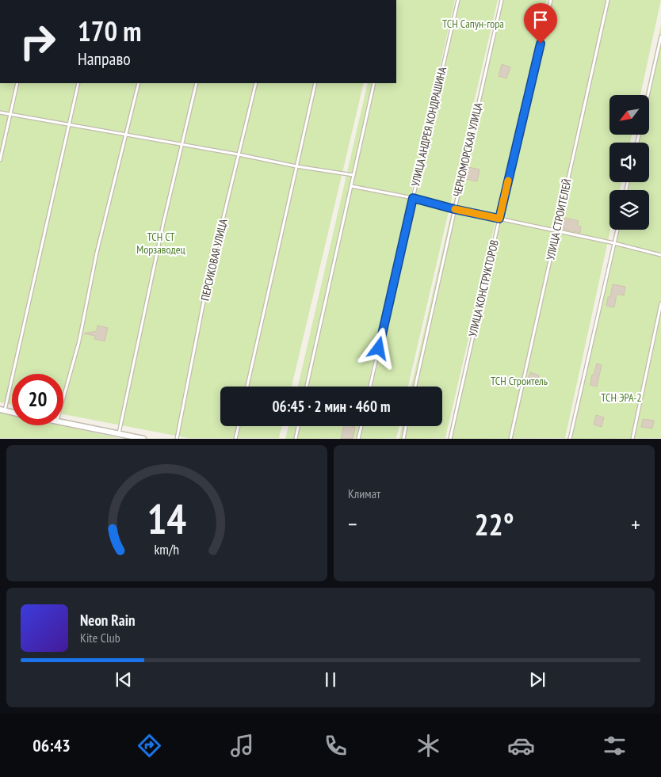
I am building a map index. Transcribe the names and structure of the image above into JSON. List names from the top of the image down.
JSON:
{
  "streets": {
    "lane": [
      "УЛИЦА АНДРЕЯ КОНДРАШИНА",
      "ЧЕРНОМОРСКАЯ УЛИЦА",
      "УЛИЦА СТРОИТЕЛЕЙ",
      "ПЕРСИКОВАЯ УЛИЦА",
      "УЛИЦА КОНСТРУКТОРОВ"
    ]
  },
  "parks": [
    "ТСН Сапун-гора",
    "ТСН СТ Морзаводец",
    "ТСН Строитель",
    "ТСН ЭРА-2"
  ],
  "north": "bottom left",
  "page": {
    "turn": ["170 m", "Направо"],
    "limit": "20",
    "trip": "06:45 · 2 мин · 460 m",
    "tile": "Климат",
    "heat": ["−", "22°", "+"],
    "song": ["Neon Rain", "Kite Club"],
    "tabs": "06:43",
    "gauge": ["14", "km/h"]
  }
}
